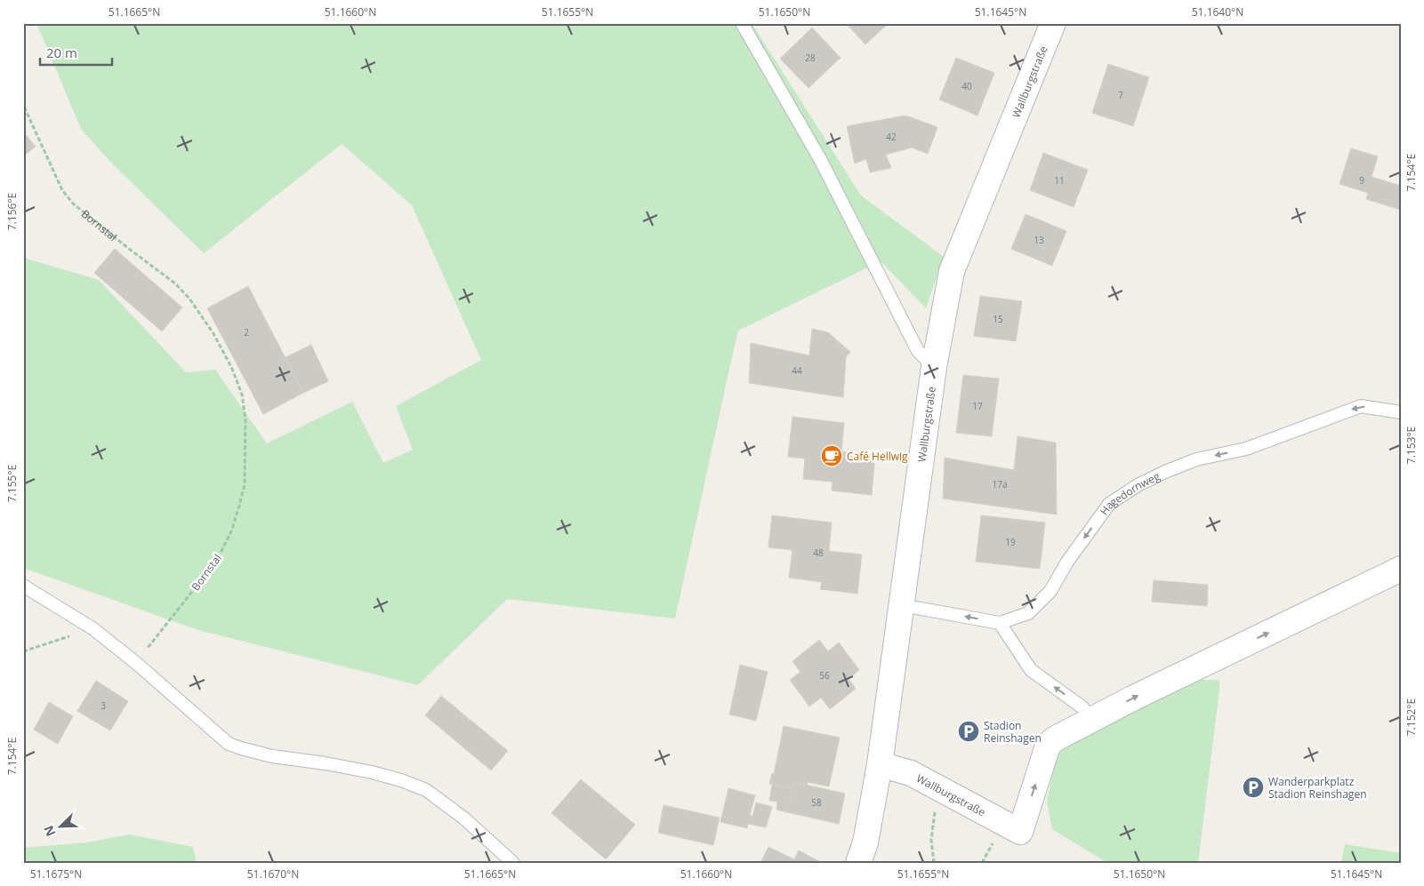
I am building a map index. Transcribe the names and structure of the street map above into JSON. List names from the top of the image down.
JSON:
{
  "streets": {
    "street": ["Wallburgstraße"],
    "lane": ["Hagedornweg"],
    "path": ["Bornstal"]
  },
  "crossings": [
    ["Wallburgstraße", "Hagedornweg"]
  ],
  "one_way": ["Hagedornweg"],
  "places": {
    "cafe": ["Café Hellwig"],
    "parking": ["Stadion Reinshagen", "Wanderparkplatz Stadion Reinshagen"]
  },
  "house_numbers": [
    "28",
    "40",
    "7",
    "42",
    "11",
    "9",
    "13",
    "15",
    "2",
    "44",
    "17",
    "17a",
    "19",
    "48",
    "56",
    "3",
    "58"
  ],
  "scale_bar": "20 m",
  "north": "bottom left",
  "coordinates": [
    "51.1665°N",
    "51.1660°N",
    "51.1655°N",
    "51.1650°N",
    "51.1645°N",
    "51.1640°N",
    "7.154°E",
    "7.156°E",
    "7.153°E",
    "7.155°E",
    "7.152°E",
    "51.1675°N",
    "51.1670°N"
  ]
}
